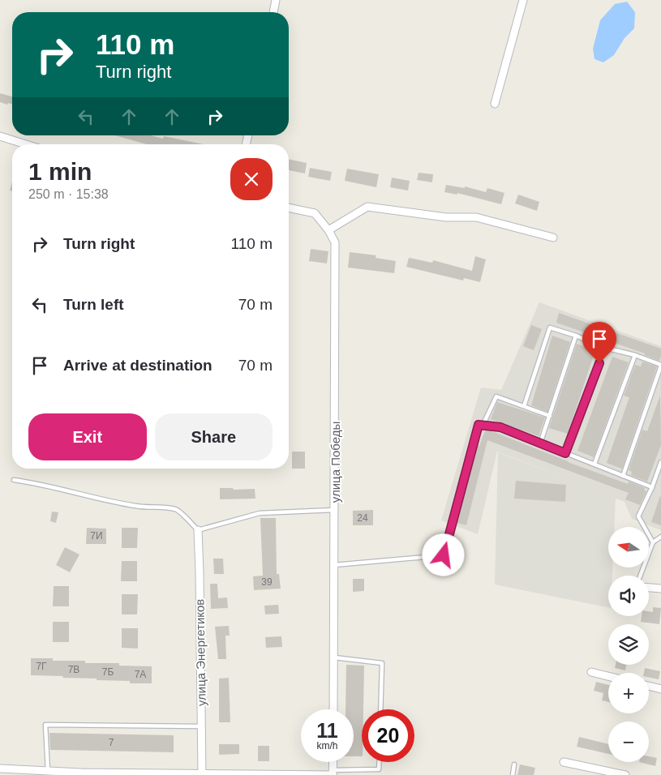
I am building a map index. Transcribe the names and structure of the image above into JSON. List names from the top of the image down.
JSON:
{
  "streets": {
    "street": ["улица Победы", "улица Энергетиков"]
  },
  "house_numbers": [
    "24",
    "7И",
    "39",
    "7Г",
    "7В",
    "7Б",
    "7А",
    "7"
  ],
  "north": "left",
  "page": {
    "turn": ["110 m", "Turn right"],
    "heading": ["1 min", "250 m · 15:38"],
    "list": [
      {
        "name": "Turn right",
        "value": "110 m"
      },
      {
        "name": "Turn left",
        "value": "70 m"
      },
      {
        "name": "Arrive at destination",
        "value": "70 m"
      }
    ],
    "buttons": ["Exit", "Share"],
    "map_buttons": ["+", "−"],
    "speed": "11 km/h",
    "limit": "20"
  }
}
